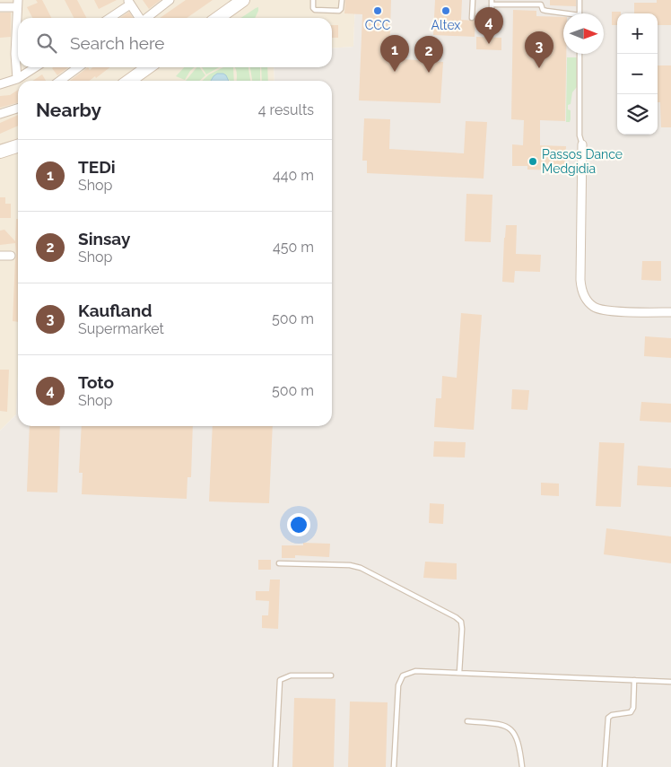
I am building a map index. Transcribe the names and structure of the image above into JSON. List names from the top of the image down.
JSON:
{
  "places": ["CCC", "Altex", "Passos Dance Medgidia"],
  "north": "right",
  "page": {
    "pins": [
      "4",
      "3",
      "1",
      "2"
    ],
    "map_buttons": ["+", "−"],
    "search": "Search here",
    "heading": ["Nearby", "4 results"],
    "list": [
      {
        "mark": "1",
        "name": "TEDi",
        "note": "Shop",
        "value": "440 m"
      },
      {
        "mark": "2",
        "name": "Sinsay",
        "note": "Shop",
        "value": "450 m"
      },
      {
        "mark": "3",
        "name": "Kaufland",
        "note": "Supermarket",
        "value": "500 m"
      },
      {
        "mark": "4",
        "name": "Toto",
        "note": "Shop",
        "value": "500 m"
      }
    ]
  }
}
